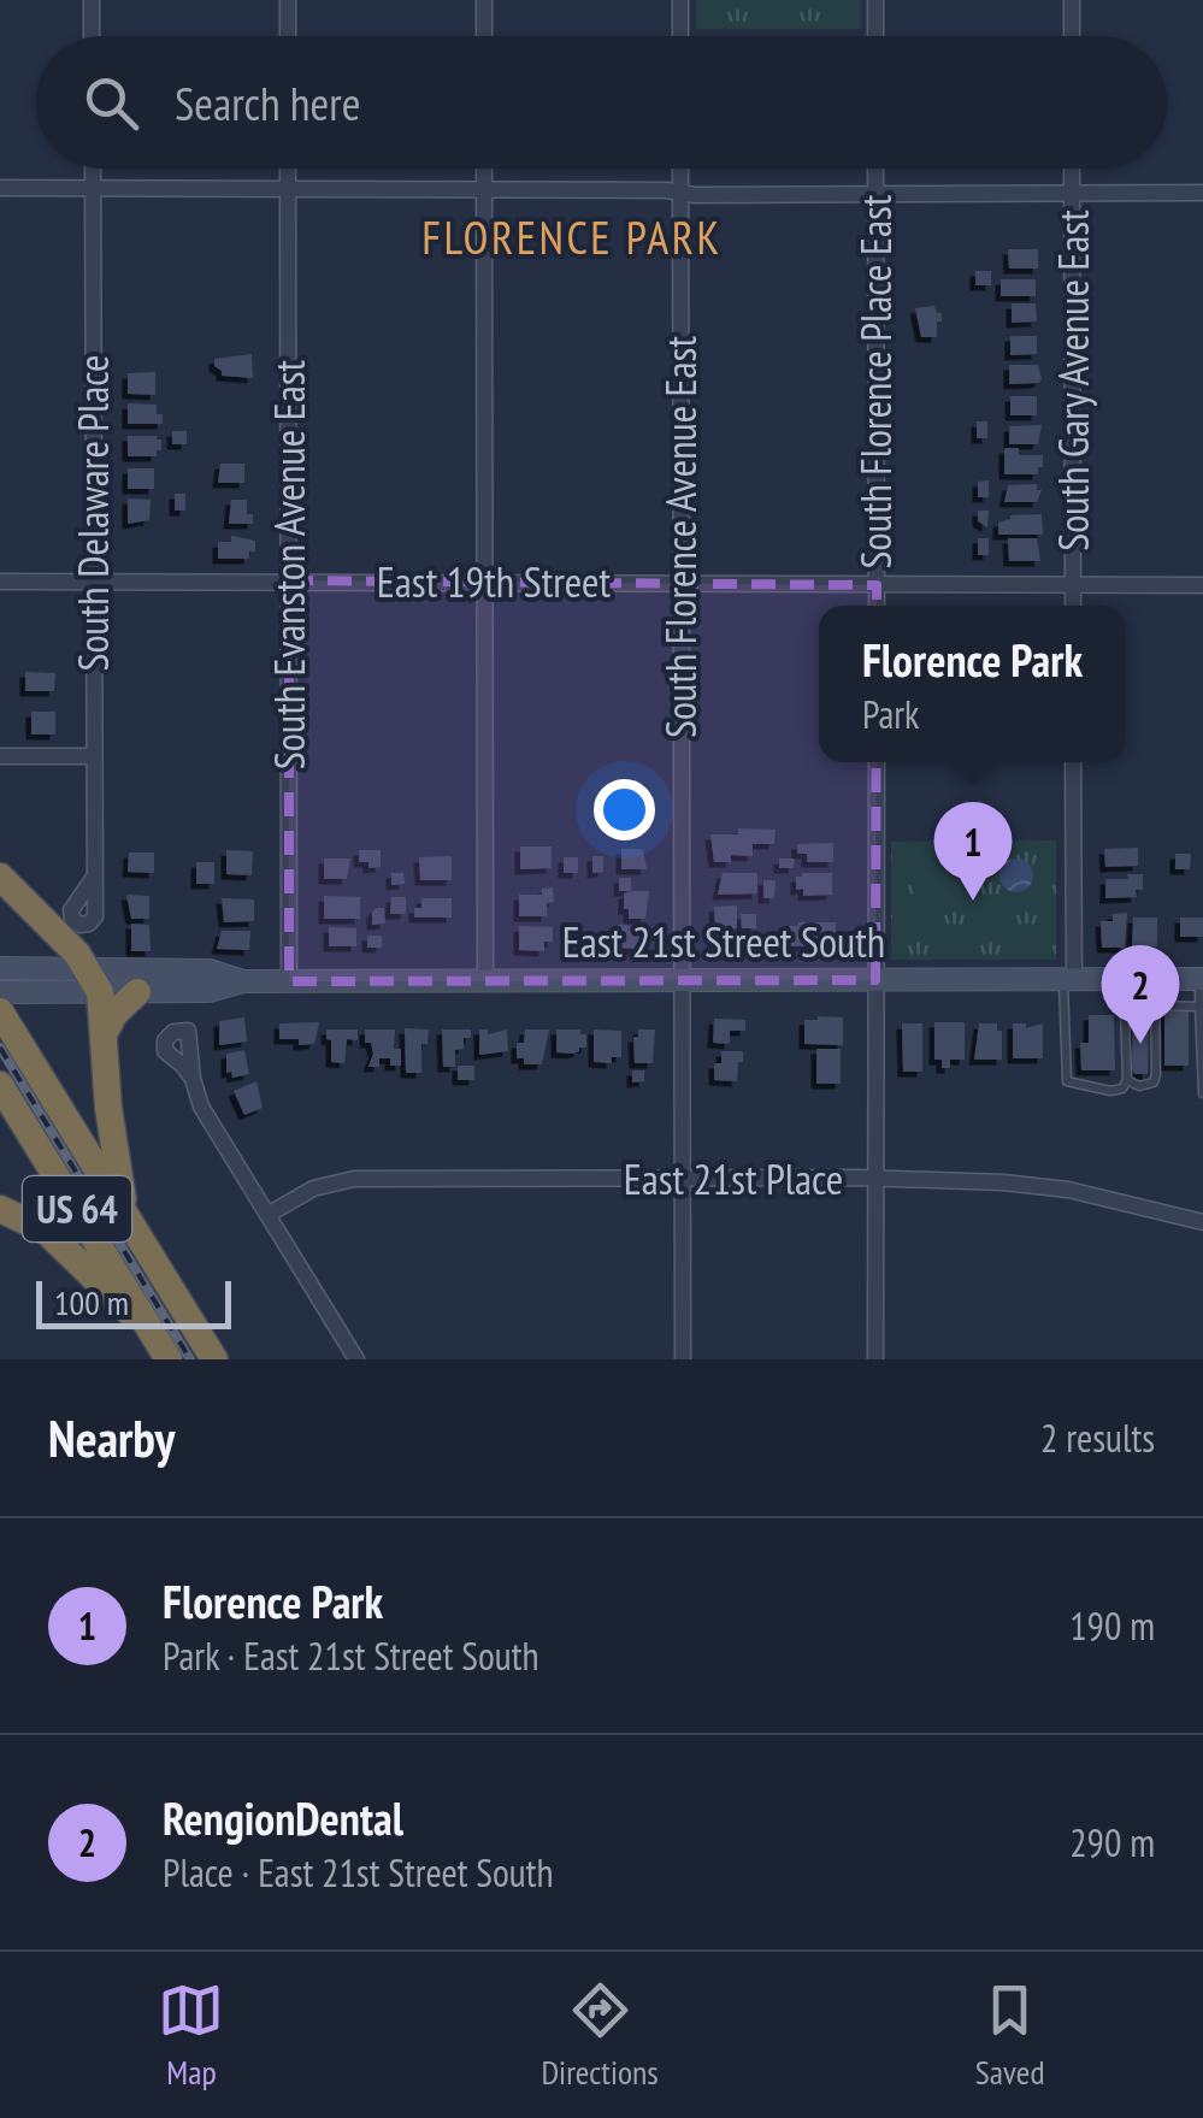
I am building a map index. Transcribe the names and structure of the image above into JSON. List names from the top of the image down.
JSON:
{
  "streets": {
    "highway": ["US 64"],
    "main road": ["East 21st Street South"],
    "street": [
      "South Gary Avenue East",
      "South Florence Place East",
      "South Delaware Place",
      "South Florence Avenue East",
      "South Evanston Avenue East",
      "East 19th Street",
      "East 21st Place"
    ]
  },
  "crossings": [
    ["South Gary Avenue East", "East 19th Street"],
    ["South Florence Place East", "East 19th Street"],
    ["South Delaware Place", "East 19th Street"],
    ["South Florence Avenue East", "East 19th Street"],
    ["South Florence Avenue East", "East 21st Street South"],
    ["South Florence Avenue East", "East 21st Place"],
    ["South Evanston Avenue East", "East 19th Street"],
    ["South Evanston Avenue East", "East 21st Street South"]
  ],
  "districts": ["FLORENCE PARK"],
  "scale_bar": "100 m",
  "page": {
    "search": "Search here",
    "popup": ["Florence Park", "Park"],
    "pins": ["1", "2"],
    "scale": "100 m",
    "heading": ["Nearby", "2 results"],
    "list": [
      {
        "mark": "1",
        "name": "Florence Park",
        "note": "Park · East 21st Street South",
        "value": "190 m"
      },
      {
        "mark": "2",
        "name": "RengionDental",
        "note": "Place · East 21st Street South",
        "value": "290 m"
      }
    ],
    "nav": ["Map", "Directions", "Saved"]
  }
}
